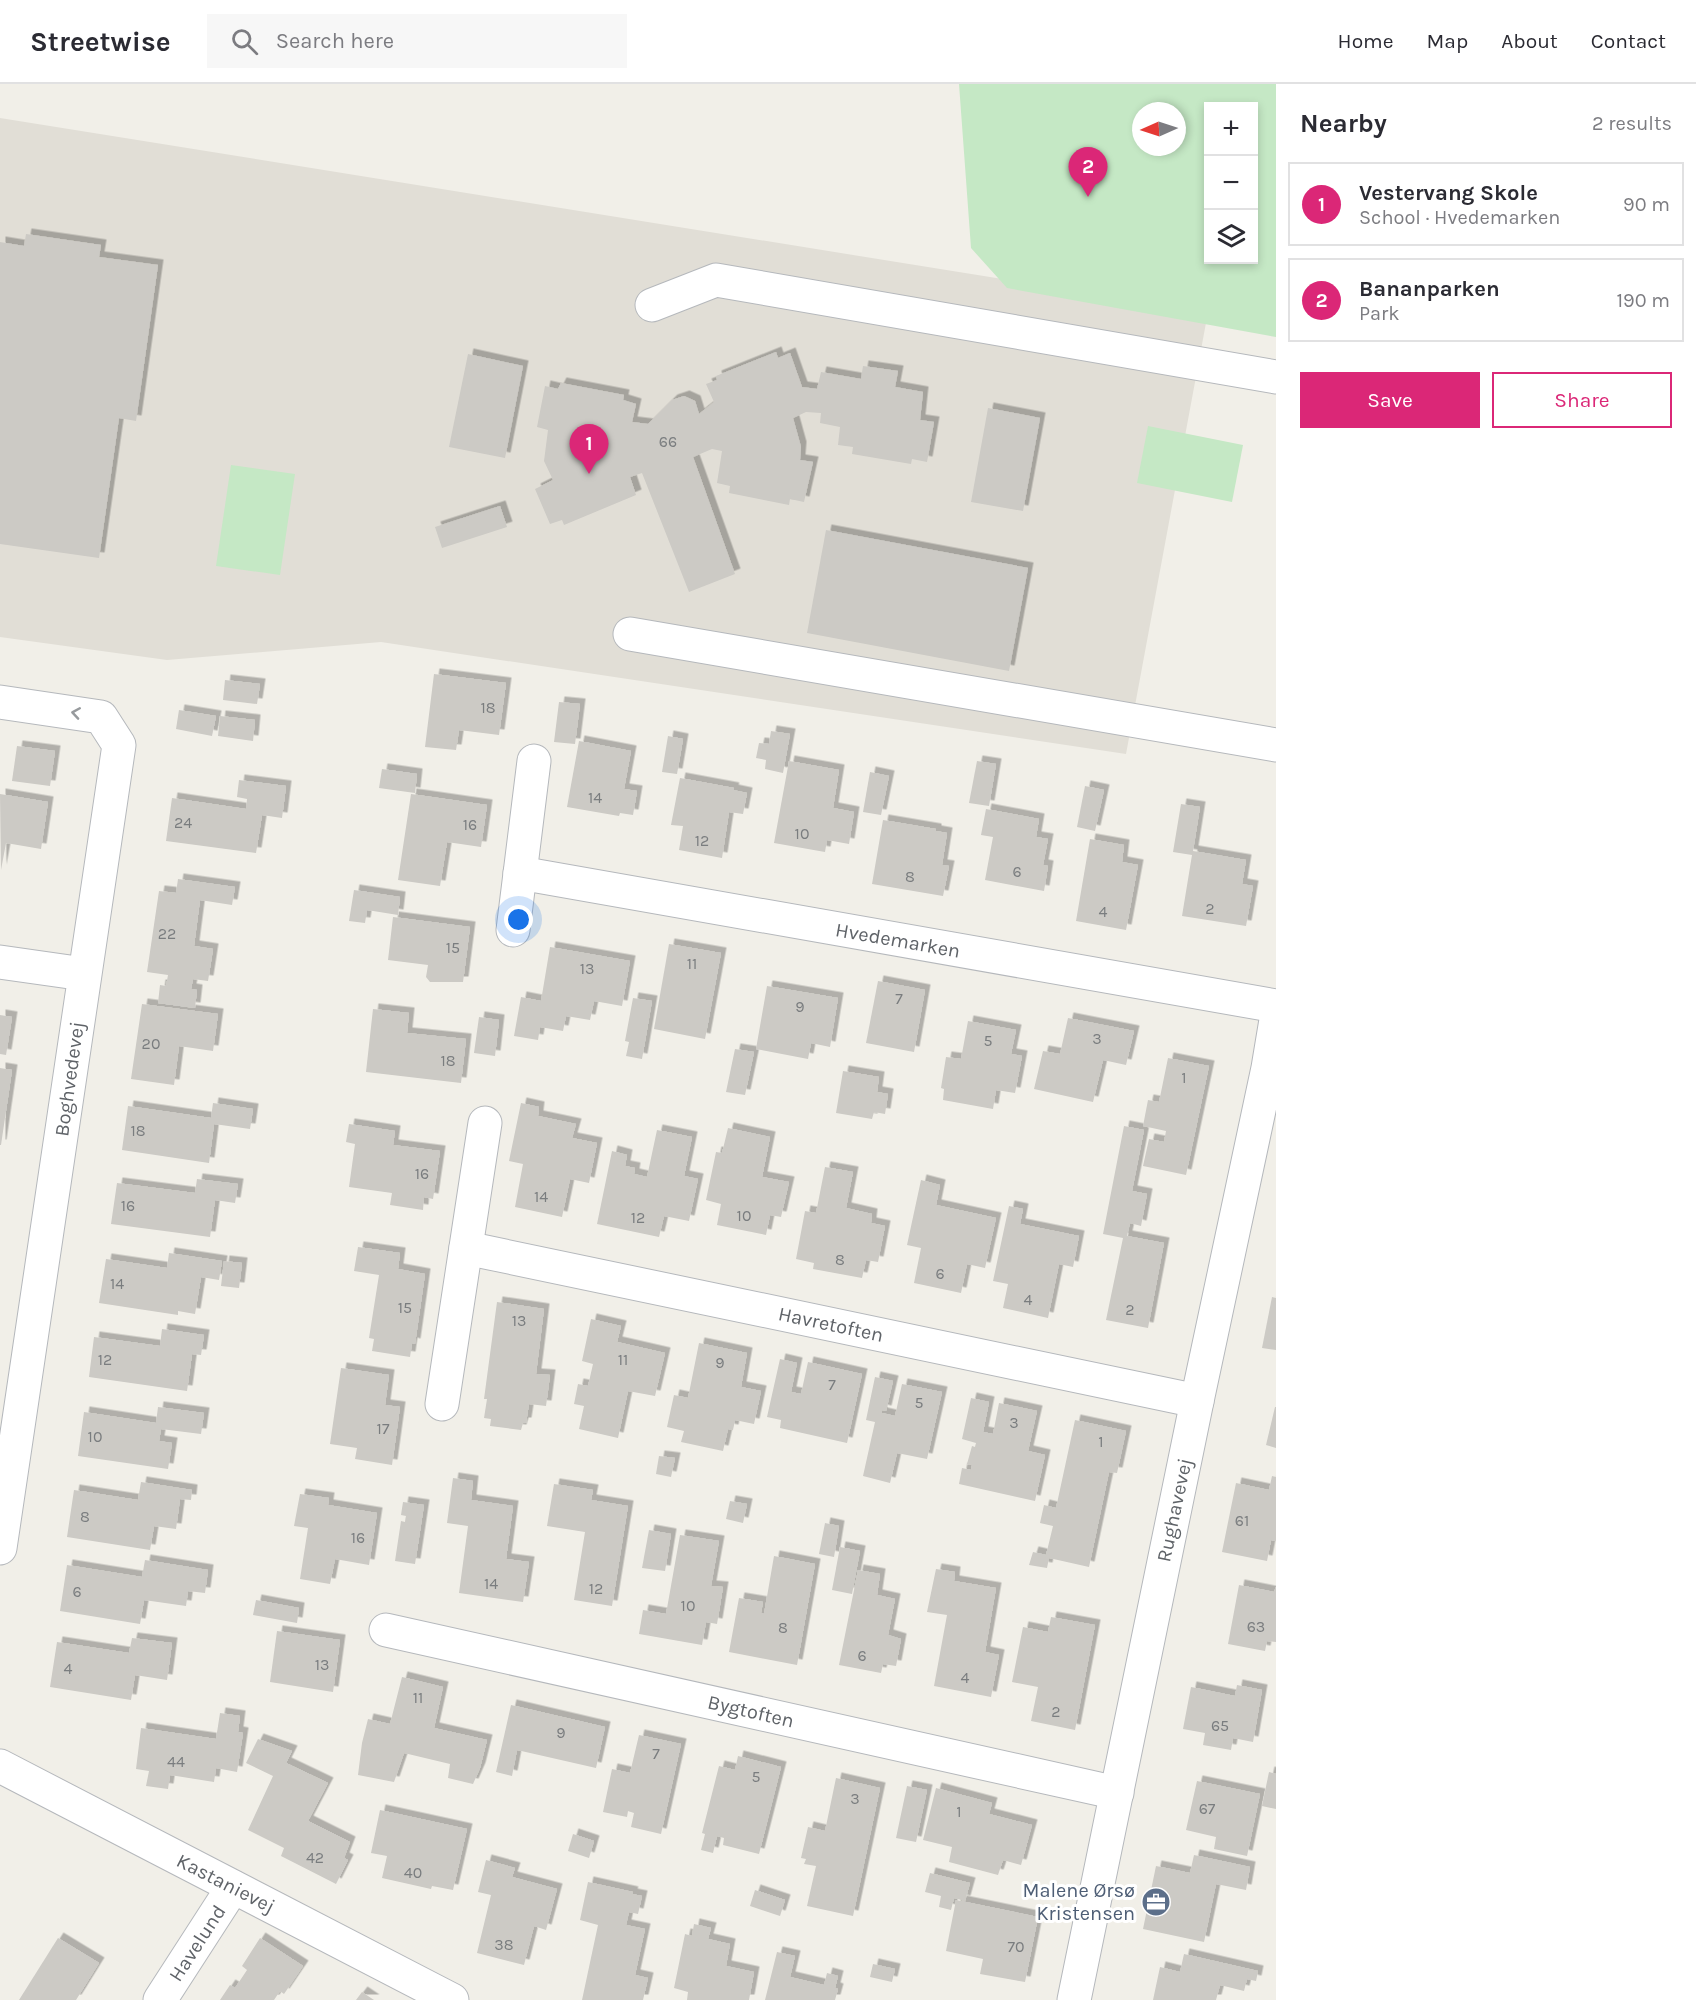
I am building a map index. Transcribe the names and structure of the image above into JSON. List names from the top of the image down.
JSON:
{
  "streets": {
    "street": [
      "Hvedemarken",
      "Boghvedevej",
      "Havretoften",
      "Rughavevej",
      "Bygtoften",
      "Kastanievej",
      "Havelund"
    ]
  },
  "crossings": [
    ["Havretoften", "Rughavevej"],
    ["Rughavevej", "Bygtoften"],
    ["Kastanievej", "Havelund"]
  ],
  "places": {
    "office": ["Malene Ørsø Kristensen"]
  },
  "house_numbers": [
    "66",
    "18",
    "14",
    "24",
    "16",
    "10",
    "12",
    "6",
    "8",
    "2",
    "4",
    "22",
    "15",
    "11",
    "13",
    "7",
    "9",
    "3",
    "5",
    "20",
    "18",
    "1",
    "18",
    "16",
    "14",
    "16",
    "10",
    "12",
    "8",
    "6",
    "14",
    "4",
    "15",
    "2",
    "13",
    "12",
    "11",
    "9",
    "7",
    "5",
    "3",
    "17",
    "10",
    "1",
    "8",
    "61",
    "16",
    "14",
    "12",
    "6",
    "10",
    "63",
    "8",
    "6",
    "13",
    "4",
    "4",
    "11",
    "2",
    "65",
    "9",
    "7",
    "44",
    "5",
    "3",
    "67",
    "1",
    "42",
    "40",
    "38",
    "70"
  ],
  "north": "left",
  "page": {
    "header": "Streetwise",
    "search": "Search here",
    "nav": [
      "Home",
      "Map",
      "About",
      "Contact"
    ],
    "heading": ["Nearby", "2 results"],
    "map_buttons": ["+", "−"],
    "pins": ["2", "1"],
    "list": [
      {
        "mark": "1",
        "name": "Vestervang Skole",
        "note": "School · Hvedemarken",
        "value": "90 m"
      },
      {
        "mark": "2",
        "name": "Bananparken",
        "note": "Park",
        "value": "190 m"
      }
    ],
    "buttons": ["Save", "Share"]
  }
}
